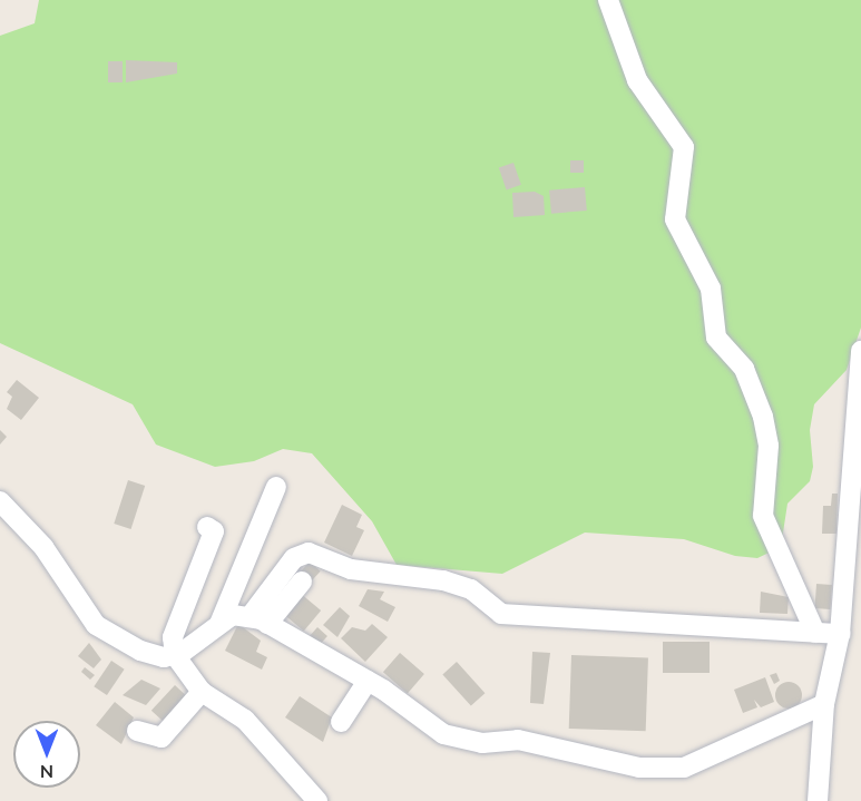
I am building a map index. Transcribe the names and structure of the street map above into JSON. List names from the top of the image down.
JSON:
{
  "north": "bottom"
}
